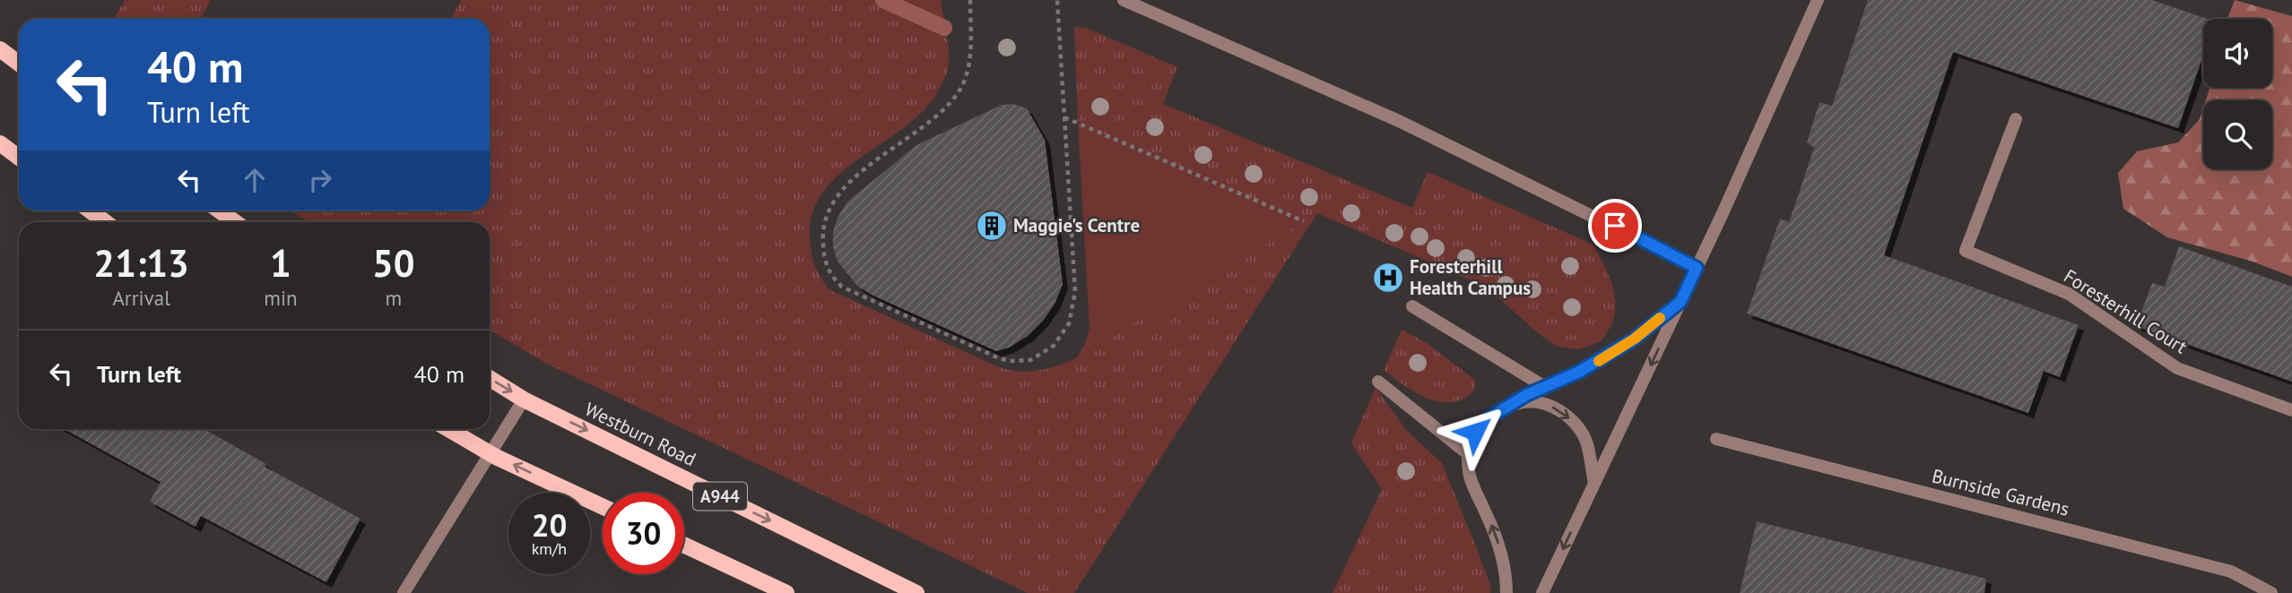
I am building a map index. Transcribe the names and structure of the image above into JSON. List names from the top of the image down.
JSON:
{
  "streets": {
    "main road": ["Westburn Road", "A944"],
    "street": ["Foresterhill Court", "Burnside Gardens"]
  },
  "places": {
    "building": ["Maggie's Centre"],
    "hospital": ["Foresterhill Health Campus"]
  },
  "page": {
    "turn": ["40 m", "Turn left"],
    "eta": [
      "21:13",
      "Arrival",
      "1",
      "min",
      "50",
      "m"
    ],
    "list": [
      {
        "name": "Turn left",
        "value": "40 m"
      }
    ],
    "speed": "20 km/h",
    "limit": "30"
  }
}
